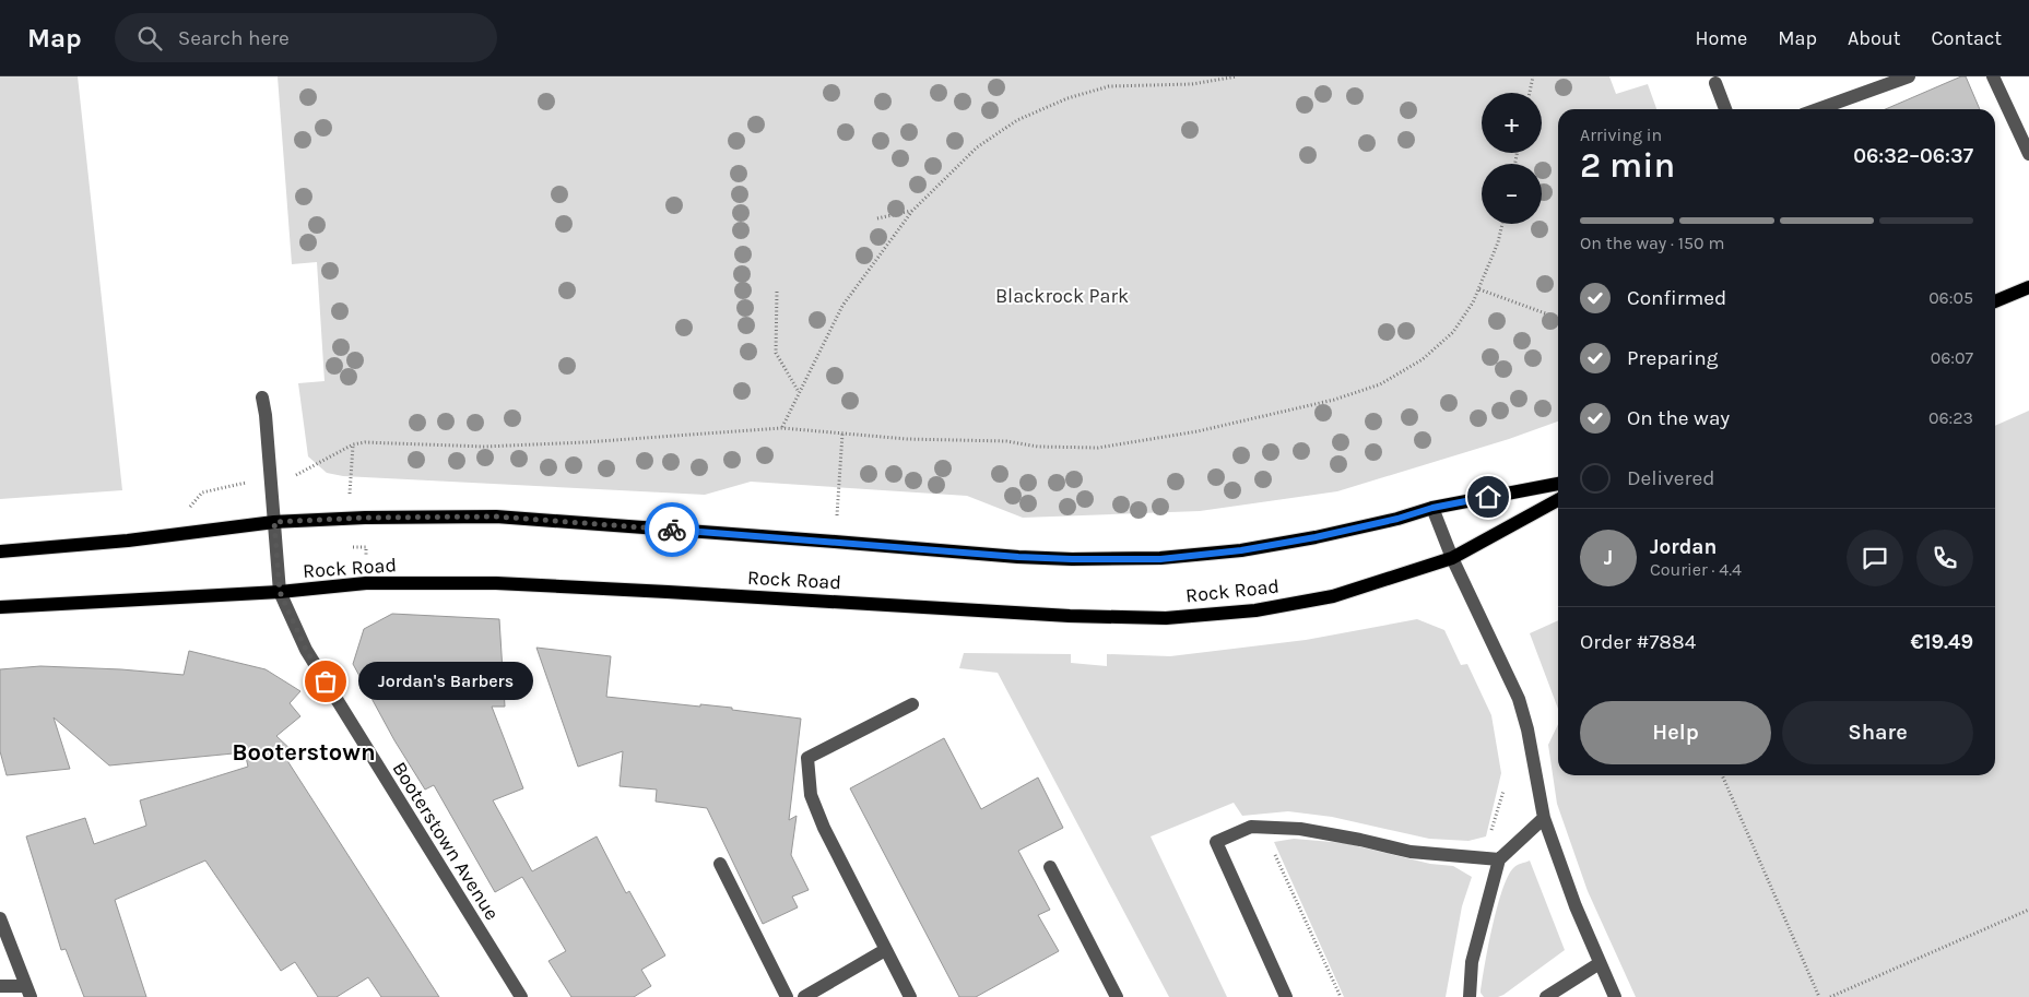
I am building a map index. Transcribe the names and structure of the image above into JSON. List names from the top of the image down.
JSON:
{
  "streets": {
    "main road": ["Rock Road"],
    "street": ["Booterstown Avenue"]
  },
  "crossings": [
    ["Rock Road", "Booterstown Avenue"]
  ],
  "districts": ["Booterstown"],
  "parks": ["Blackrock Park"],
  "places": ["Jordan's Barbers"],
  "page": {
    "header": "Map",
    "search": "Search here",
    "nav": [
      "Home",
      "Map",
      "About",
      "Contact"
    ],
    "map_buttons": ["+", "−"],
    "heading": ["2 min", "Arriving in", "06:32–06:37"],
    "panel": [
      "Jordan",
      "Courier · 4.4",
      "Order #7884",
      "€19.49"
    ],
    "bar": "On the way · 150 m",
    "list": [
      ["Confirmed", "06:05"],
      ["Preparing", "06:07"],
      ["On the way", "06:23"],
      "Delivered"
    ],
    "round": "J",
    "bubble": "Jordan's Barbers",
    "buttons": ["Help", "Share"]
  }
}
